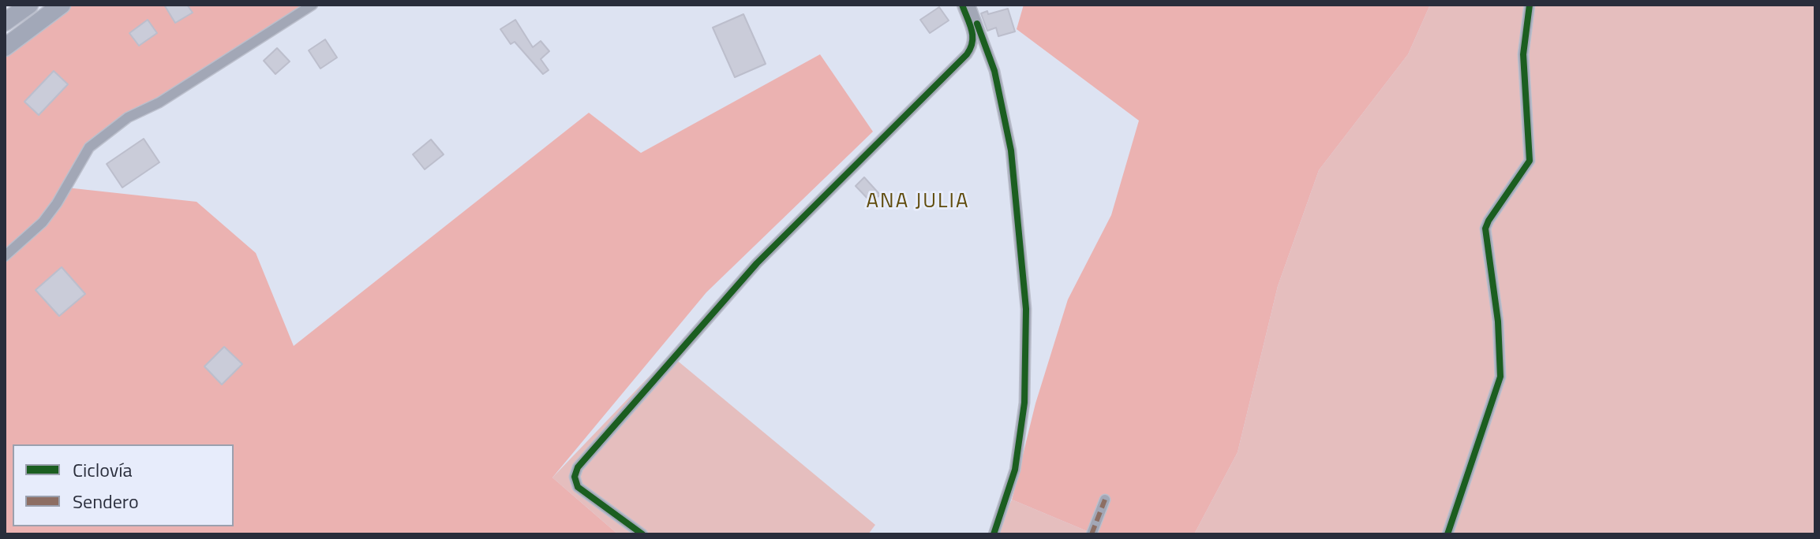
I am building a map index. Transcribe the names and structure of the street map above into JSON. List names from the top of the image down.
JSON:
{
  "districts": ["ANA JULIA"],
  "legend": ["Ciclovía", "Sendero"]
}
